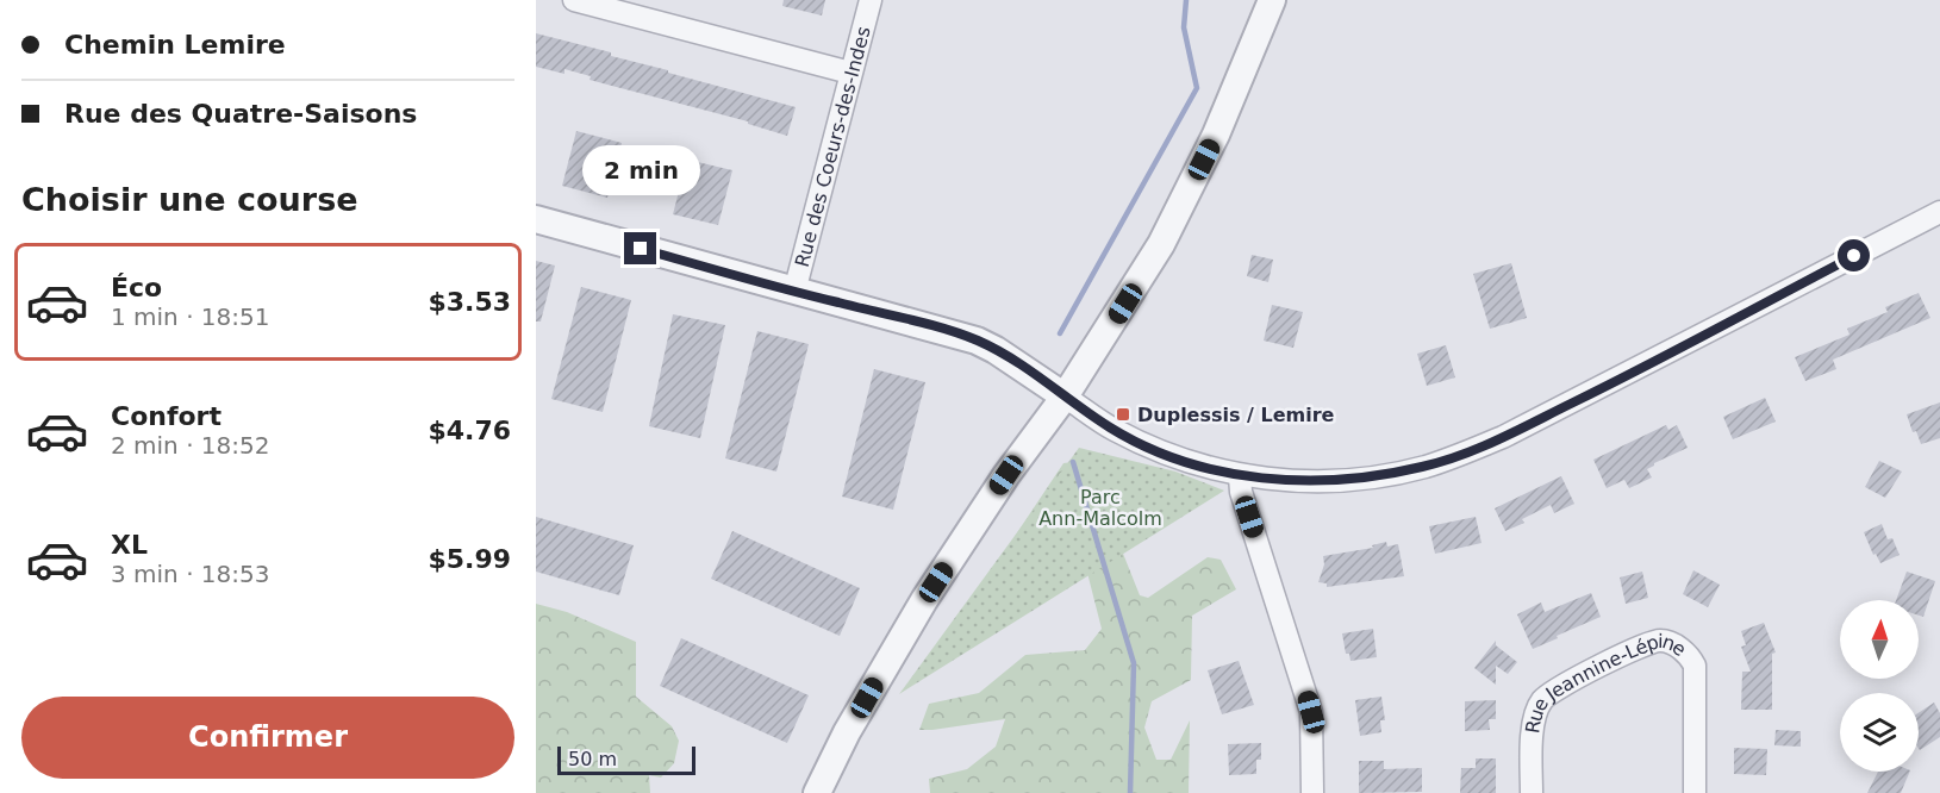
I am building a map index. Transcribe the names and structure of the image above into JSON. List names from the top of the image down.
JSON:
{
  "streets": {
    "street": ["Rue des Coeurs-des-Indes", "Rue Jeannine-Lépine"]
  },
  "parks": ["Parc Ann-Malcolm"],
  "places": {
    "transit": ["Duplessis / Lemire"]
  },
  "scale_bar": "50 m",
  "north": "top",
  "page": {
    "banner": ["Chemin Lemire", "Rue des Quatre-Saisons"],
    "bubble": "2 min",
    "heading": "Choisir une course",
    "list": [
      {
        "name": "Éco",
        "note": "1 min · 18:51",
        "value": "$3.53"
      },
      {
        "name": "Confort",
        "note": "2 min · 18:52",
        "value": "$4.76"
      },
      {
        "name": "XL",
        "note": "3 min · 18:53",
        "value": "$5.99"
      }
    ],
    "buttons": "Confirmer",
    "scale": "50 m"
  }
}
